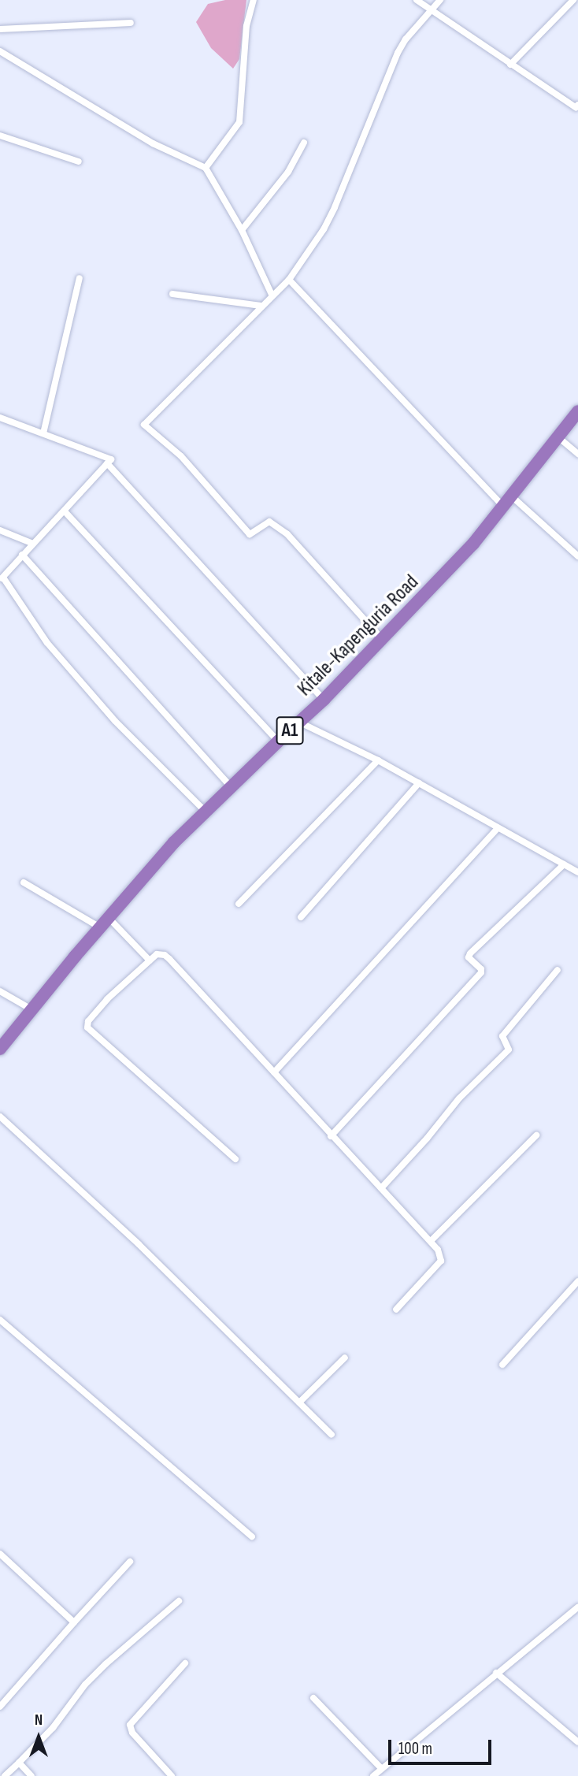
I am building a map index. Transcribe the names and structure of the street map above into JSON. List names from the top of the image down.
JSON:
{
  "streets": {
    "highway": ["Kitale-Kapenguria Road", "A1"]
  },
  "scale_bar": "100 m",
  "north": "top"
}
